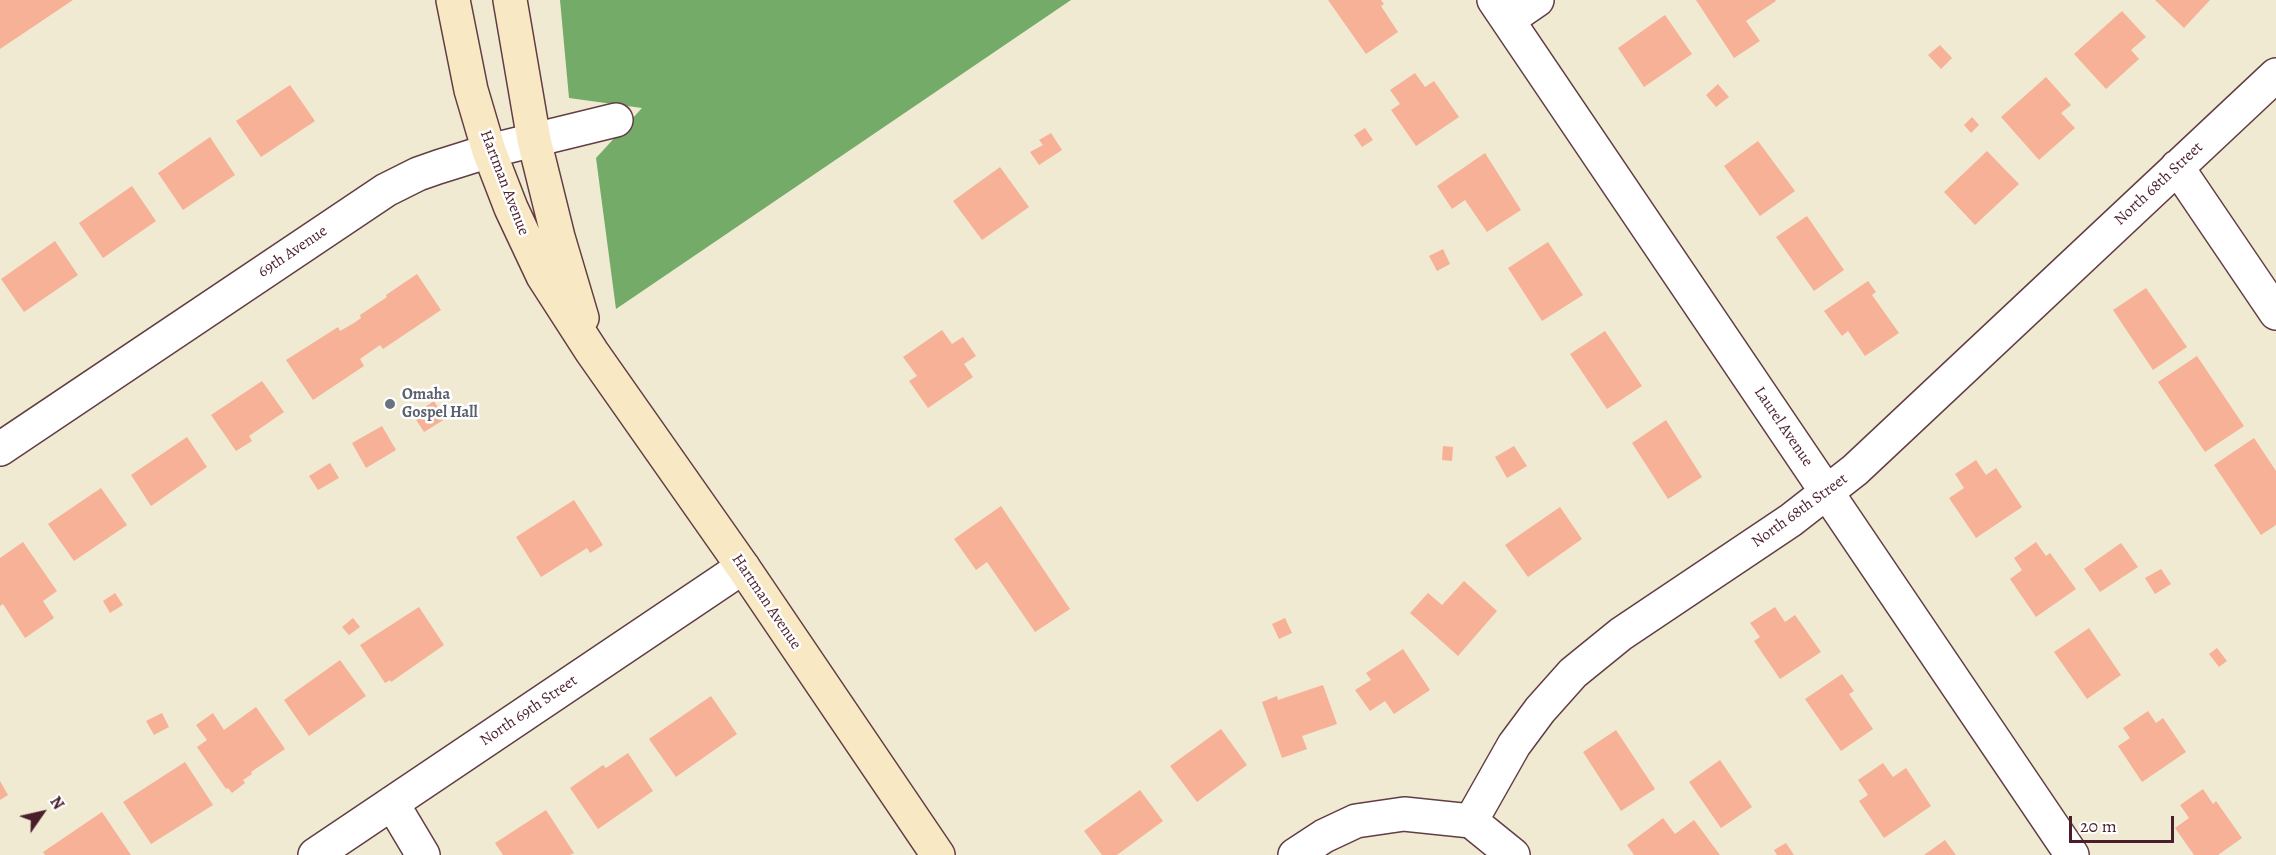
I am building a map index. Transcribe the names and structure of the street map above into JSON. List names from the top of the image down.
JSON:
{
  "streets": {
    "main road": ["Hartman Avenue"],
    "street": [
      "North 68th Street",
      "69th Avenue",
      "Laurel Avenue",
      "North 69th Street"
    ]
  },
  "crossings": [
    ["Hartman Avenue", "69th Avenue"],
    ["Hartman Avenue", "North 69th Street"],
    ["North 68th Street", "Laurel Avenue"]
  ],
  "places": ["Omaha Gospel Hall"],
  "scale_bar": "20 m",
  "north": "top right"
}
